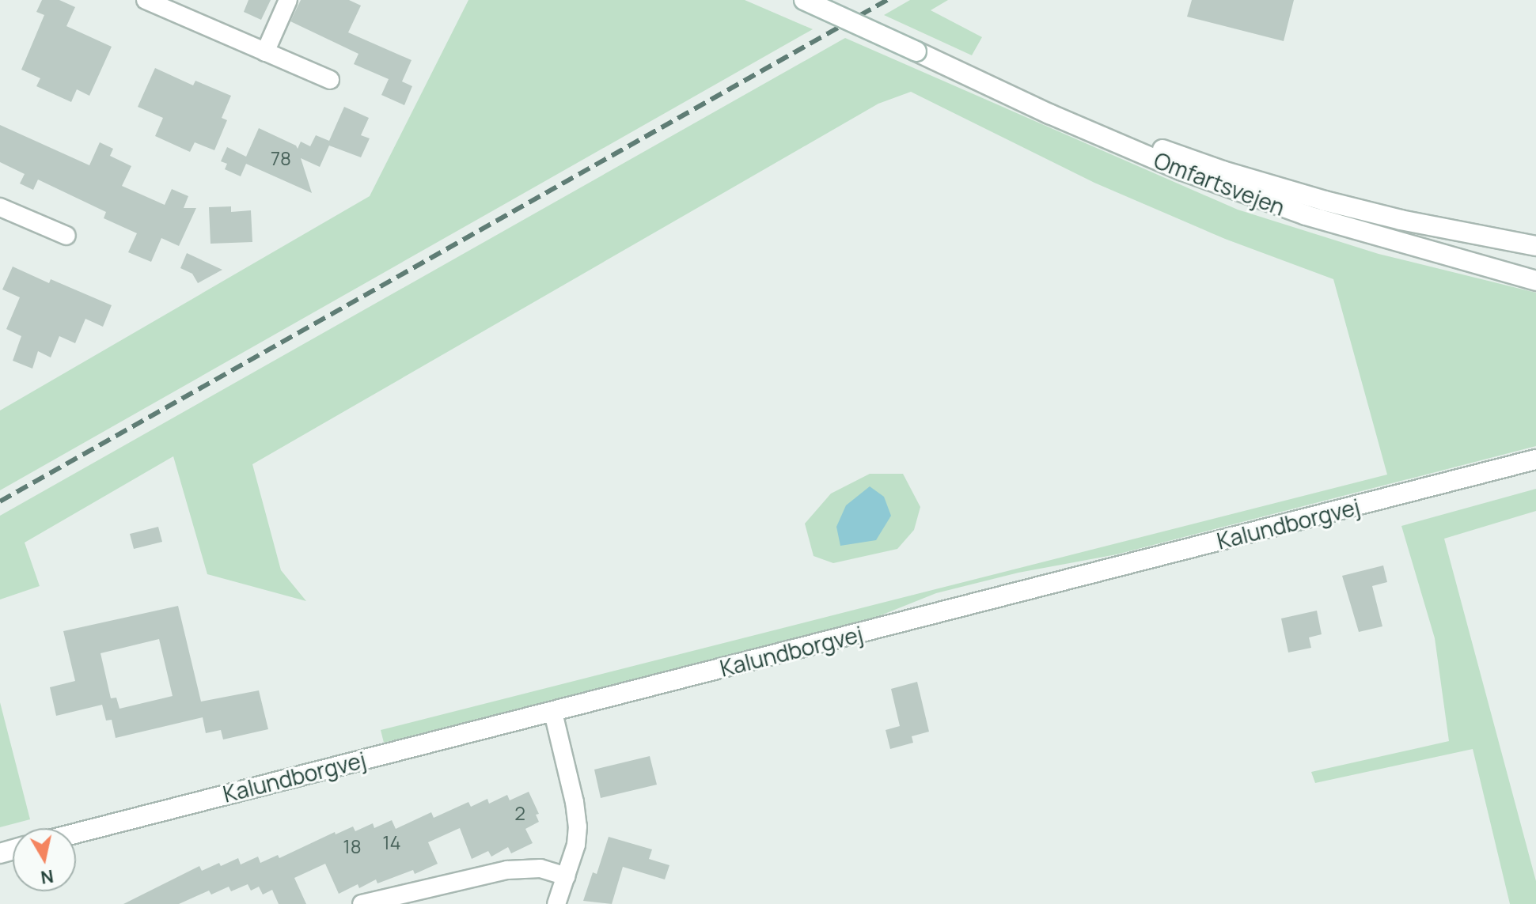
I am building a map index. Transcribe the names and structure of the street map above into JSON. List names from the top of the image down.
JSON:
{
  "streets": {
    "street": ["Omfartsvejen", "Kalundborgvej"]
  },
  "house_numbers": [
    "78",
    "2",
    "14",
    "18"
  ],
  "north": "bottom"
}
